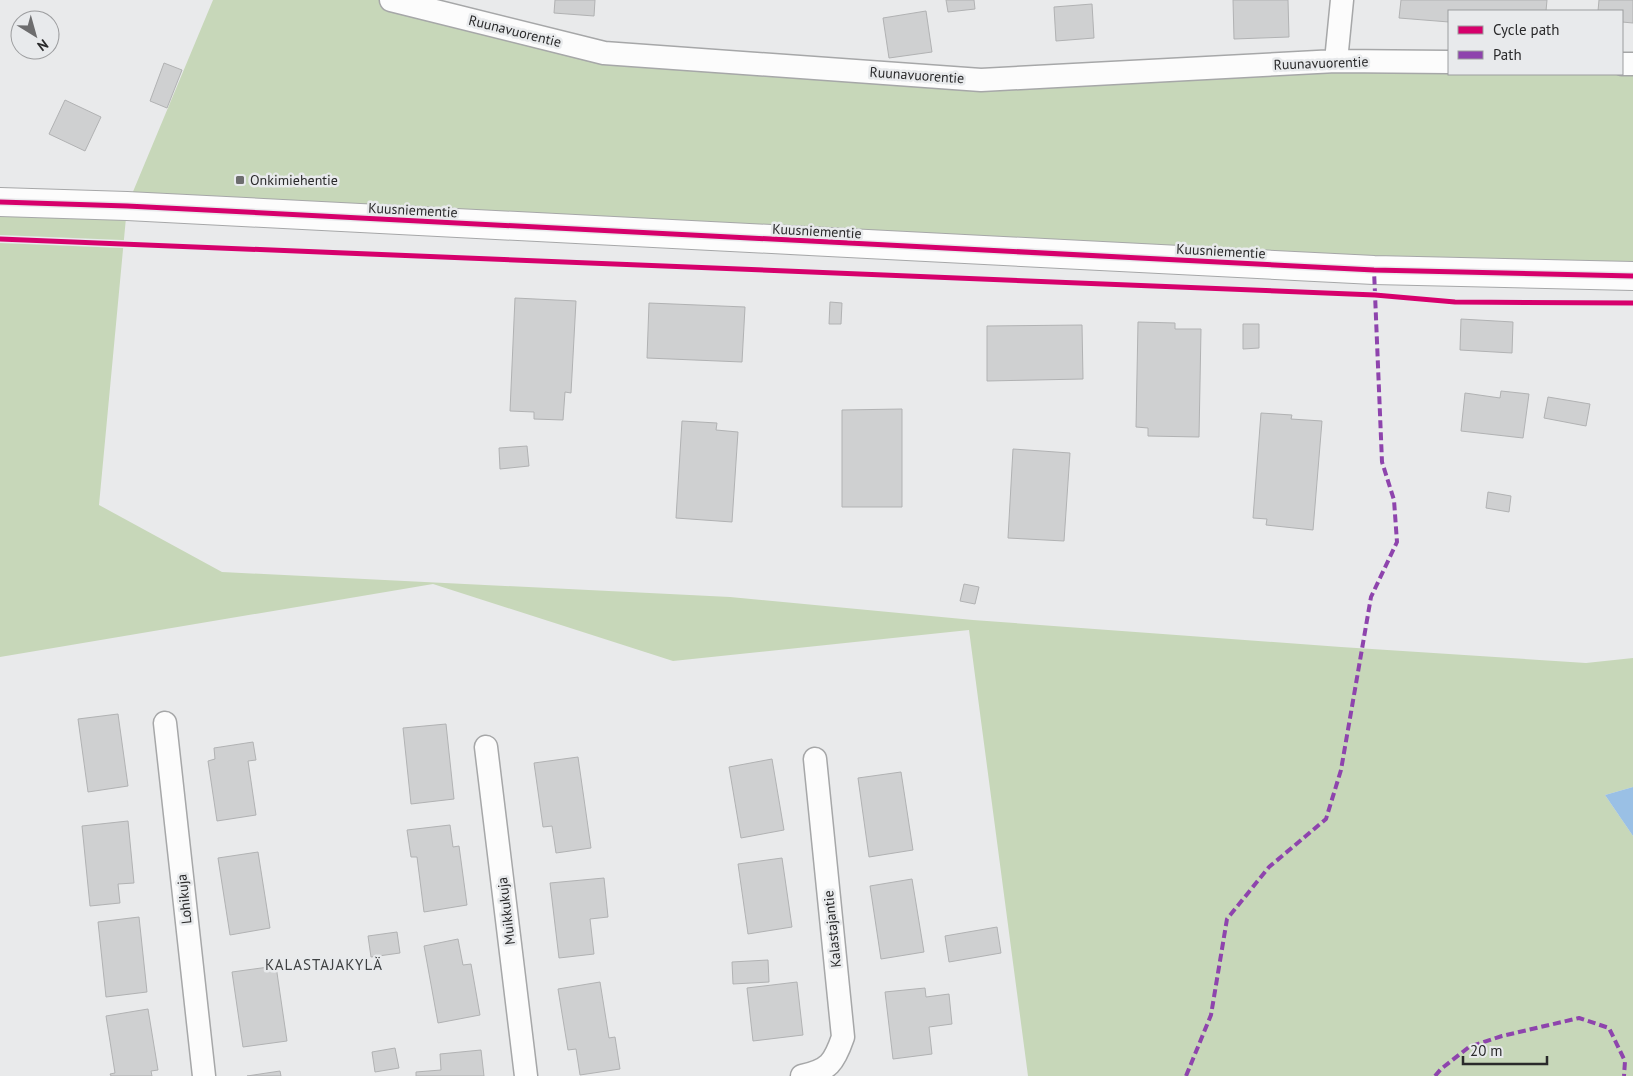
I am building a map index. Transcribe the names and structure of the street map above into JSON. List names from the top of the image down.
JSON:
{
  "streets": {
    "street": [
      "Ruunavuorentie",
      "Kuusniementie",
      "Lohikuja",
      "Muikkukuja",
      "Kalastajantie"
    ]
  },
  "districts": ["KALASTAJAKYLÄ"],
  "places": {
    "transit": ["Onkimiehentie"]
  },
  "legend": ["Cycle path", "Path"],
  "scale_bar": "20 m",
  "north": "bottom right"
}
